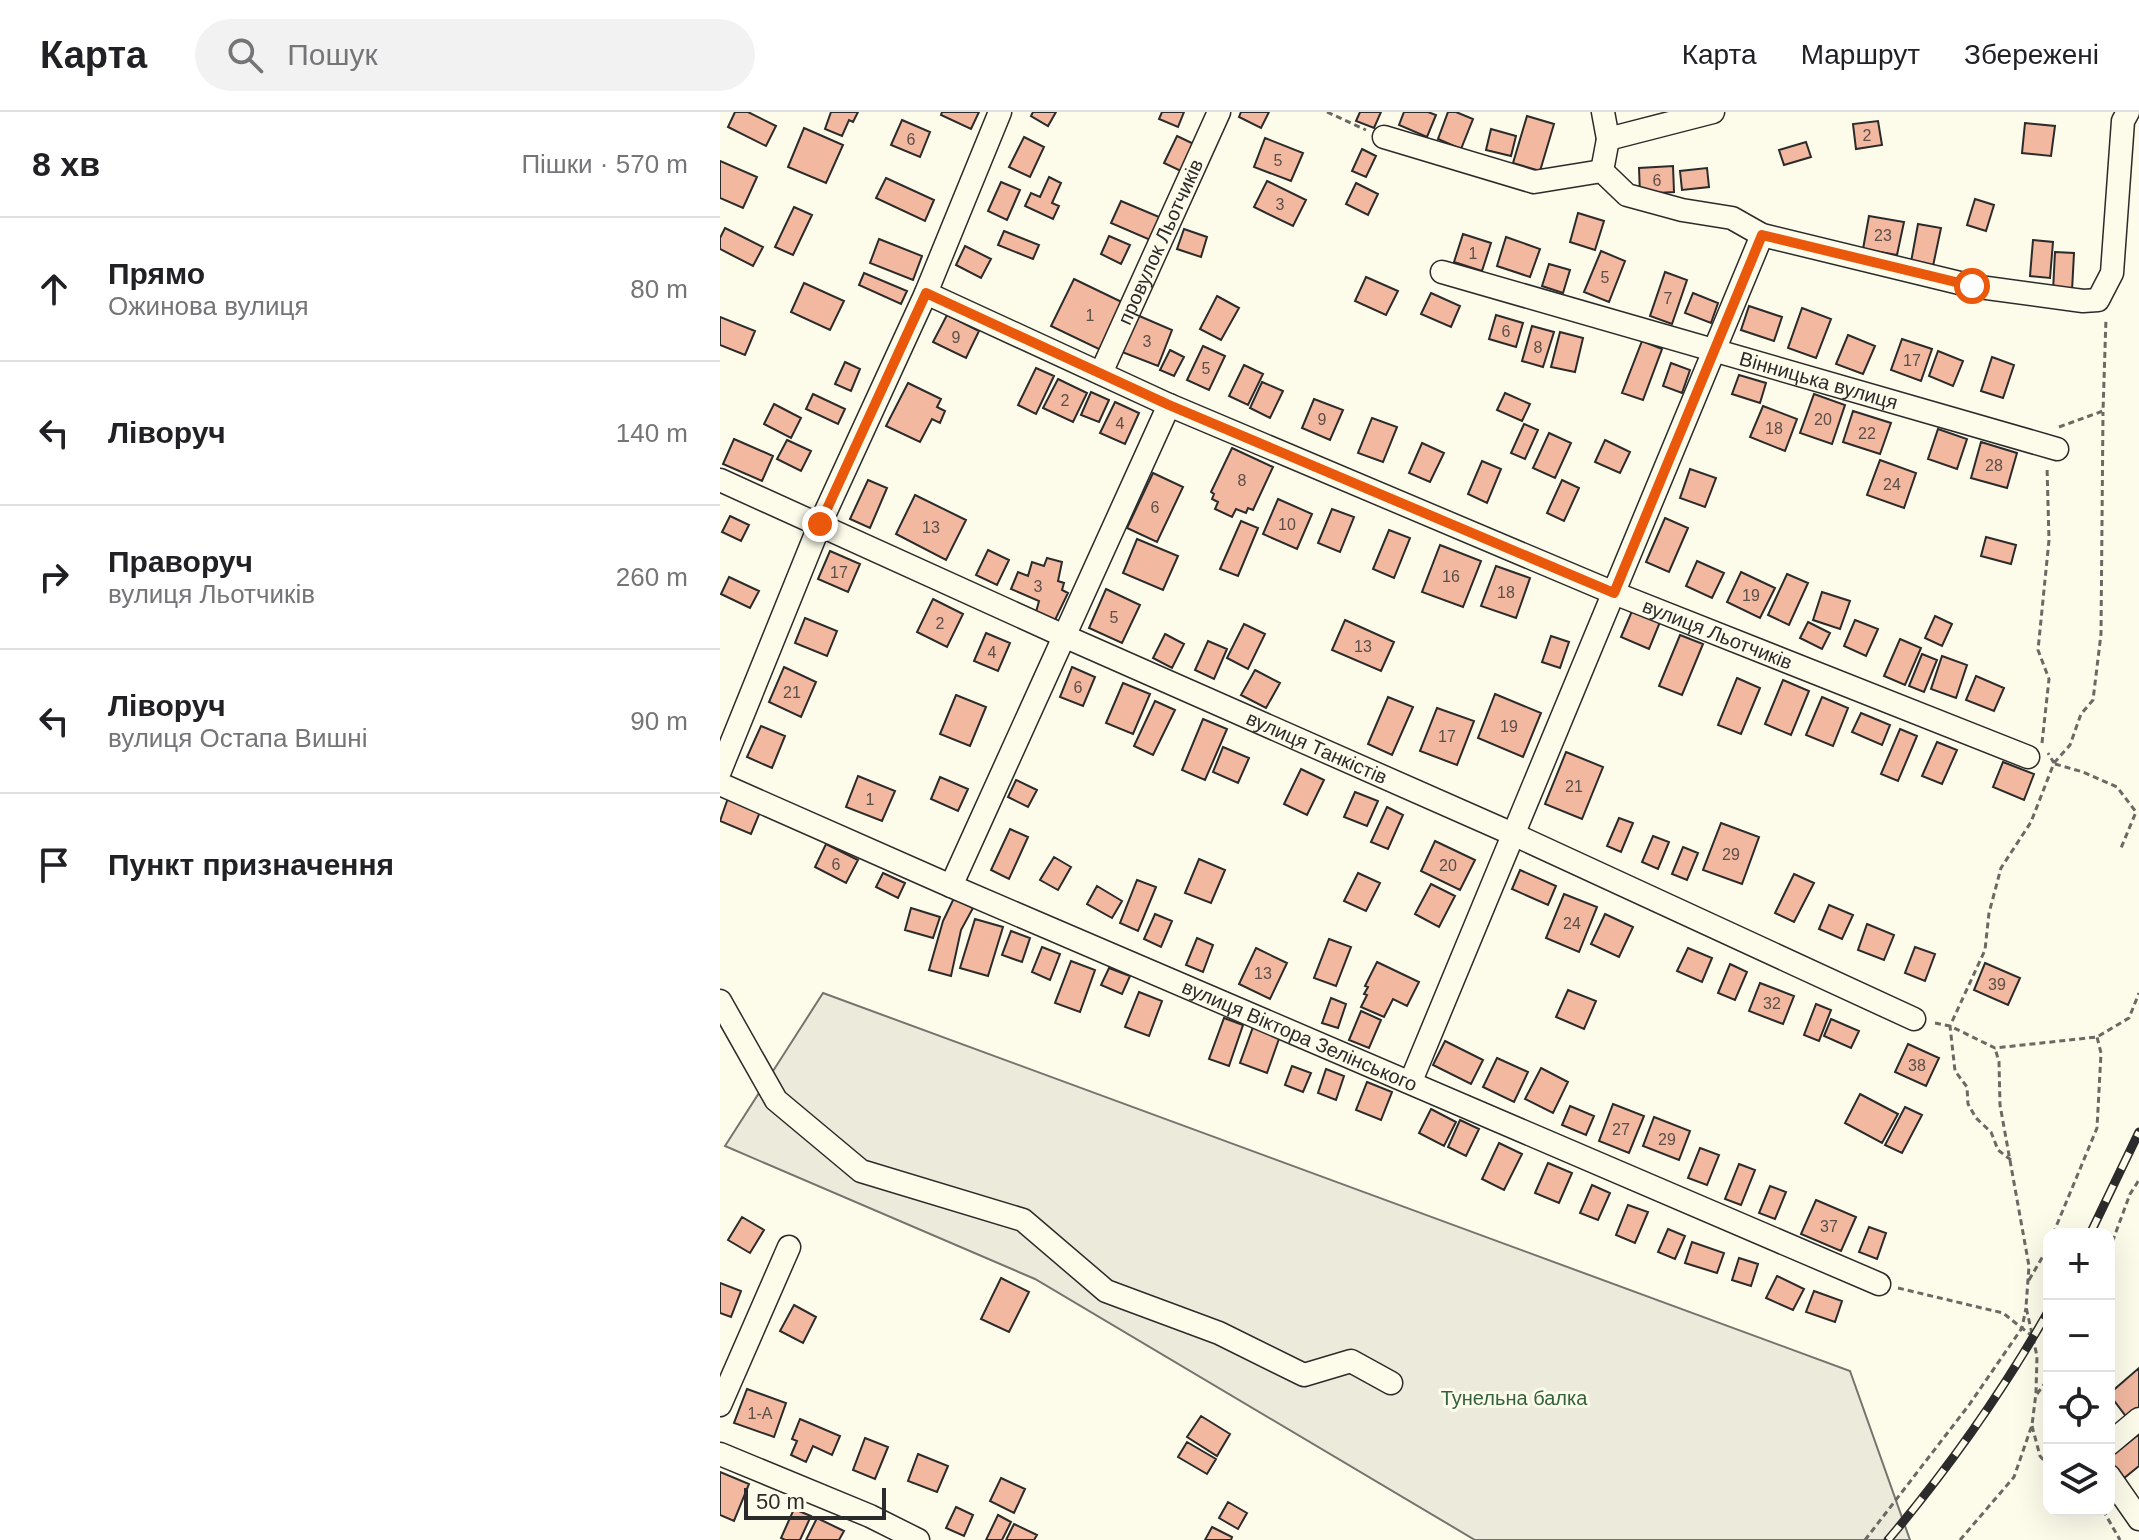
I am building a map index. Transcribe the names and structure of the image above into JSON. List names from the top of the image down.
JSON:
{
  "streets": {
    "street": [
      "провулок Льотчиків",
      "Вінницька вулиця",
      "вулиця Льотчиків",
      "вулиця Танкістів",
      "вулиця Віктора Зелінського"
    ]
  },
  "crossings": [
    ["провулок Льотчиків", "вулиця Льотчиків"]
  ],
  "parks": ["Тунельна балка"],
  "house_numbers": [
    "2",
    "6",
    "5",
    "6",
    "3",
    "23",
    "1",
    "5",
    "7",
    "1",
    "6",
    "9",
    "3",
    "8",
    "17",
    "5",
    "2",
    "9",
    "20",
    "4",
    "18",
    "22",
    "28",
    "8",
    "24",
    "6",
    "10",
    "13",
    "17",
    "16",
    "3",
    "18",
    "19",
    "5",
    "2",
    "13",
    "4",
    "6",
    "21",
    "19",
    "17",
    "21",
    "1",
    "29",
    "6",
    "20",
    "24",
    "13",
    "39",
    "32",
    "38",
    "27",
    "29",
    "37",
    "1-А"
  ],
  "scale_bar": "50 m",
  "page": {
    "header": "Карта",
    "search": "Пошук",
    "nav": ["Карта", "Маршрут", "Збережені"],
    "heading": ["8 хв", "Пішки · 570 m"],
    "list": [
      ["Прямо", "Ожинова вулиця", "80 m"],
      ["Ліворуч", "140 m"],
      ["Праворуч", "вулиця Льотчиків", "260 m"],
      ["Ліворуч", "вулиця Остапа Вишні", "90 m"],
      "Пункт призначення"
    ],
    "map_buttons": ["+", "−"],
    "scale": "50 m"
  }
}
